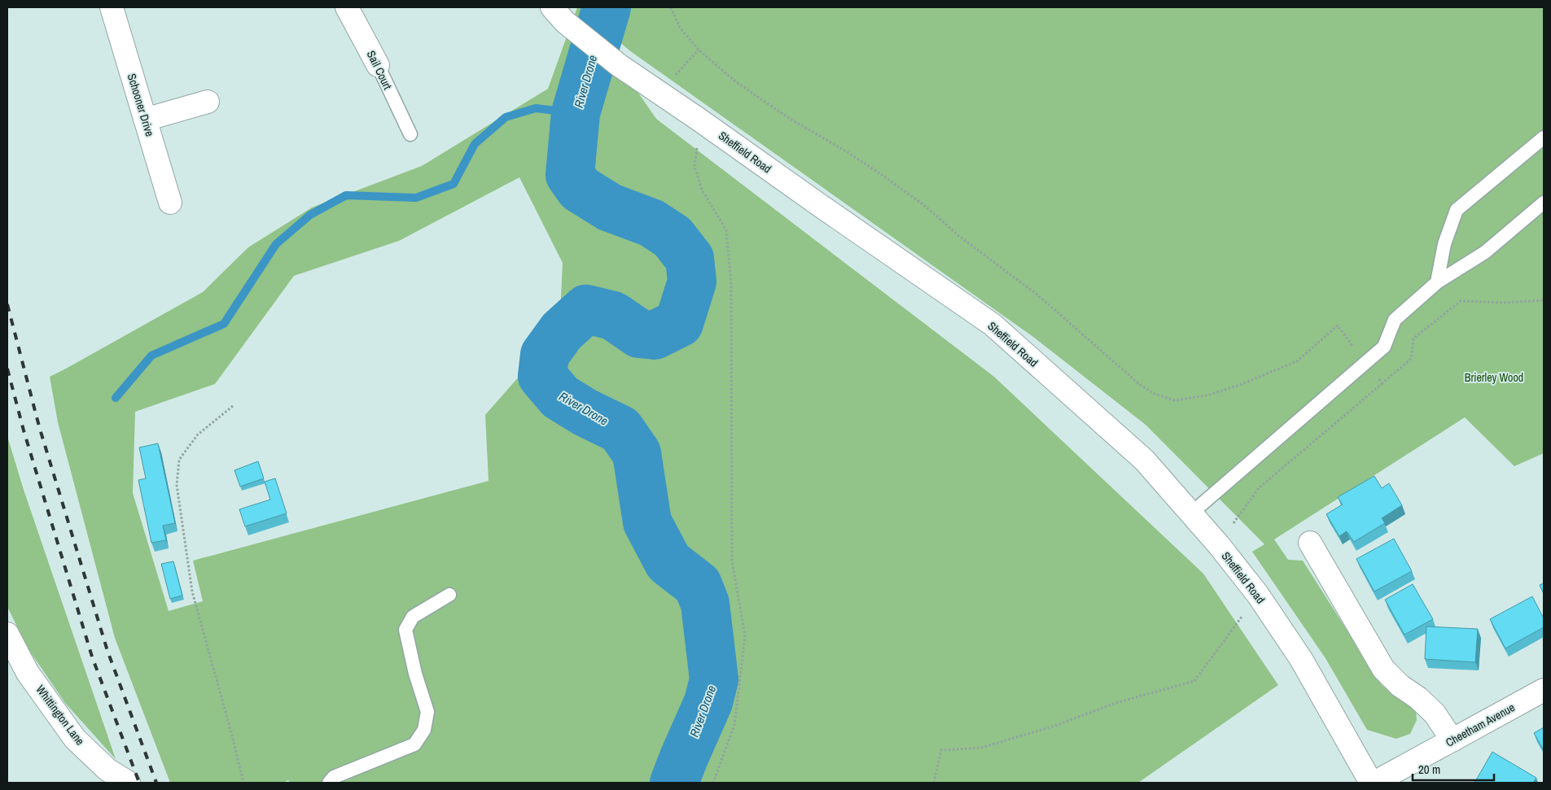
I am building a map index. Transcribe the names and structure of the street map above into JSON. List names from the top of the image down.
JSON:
{
  "streets": {
    "main road": [
      "Sail Court",
      "Schooner Drive",
      "Sheffield Road",
      "Whittington Lane",
      "Cheetham Avenue"
    ]
  },
  "water": ["River Drone"],
  "parks": ["Brierley Wood"],
  "scale_bar": "20 m"
}
